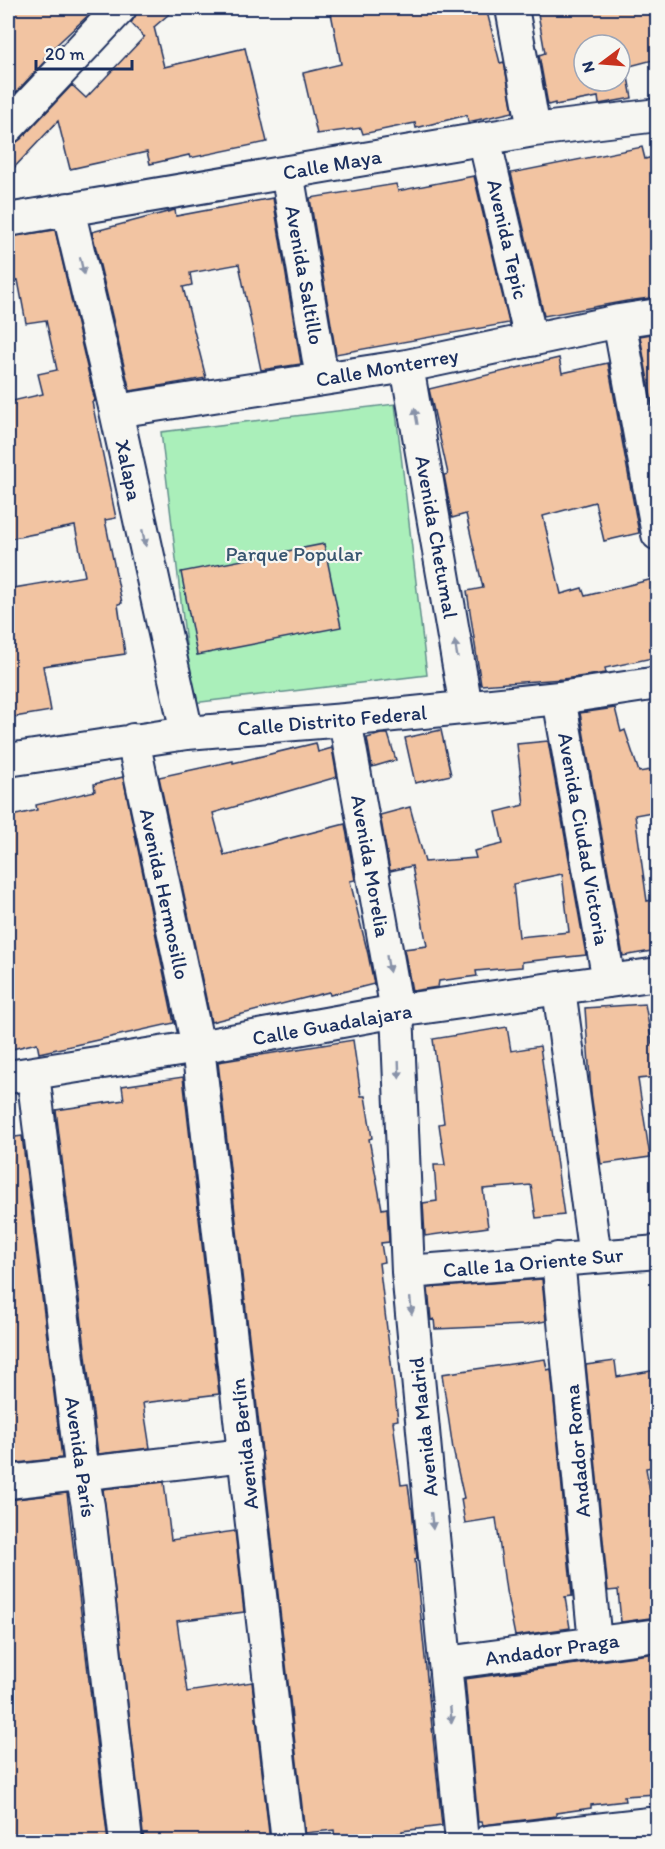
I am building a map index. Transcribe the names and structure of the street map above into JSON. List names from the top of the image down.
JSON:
{
  "streets": {
    "street": [
      "Calle Maya",
      "Avenida Tepic",
      "Avenida Saltillo",
      "Calle Monterrey",
      "Xalapa",
      "Avenida Chetumal",
      "Calle Distrito Federal",
      "Avenida Ciudad Victoria",
      "Avenida Morelia",
      "Avenida Hermosillo",
      "Calle Guadalajara",
      "Calle 1a Oriente Sur",
      "Avenida Madrid",
      "Avenida Berlín",
      "Andador Roma",
      "Avenida París",
      "Andador Praga"
    ]
  },
  "crossings": [
    ["Calle Maya", "Avenida Tepic"],
    ["Calle Maya", "Avenida Saltillo"],
    ["Calle Maya", "Xalapa"],
    ["Avenida Tepic", "Calle Monterrey"],
    ["Avenida Saltillo", "Calle Monterrey"],
    ["Calle Monterrey", "Xalapa"],
    ["Calle Monterrey", "Avenida Chetumal"],
    ["Xalapa", "Calle Distrito Federal"],
    ["Avenida Chetumal", "Calle Distrito Federal"],
    ["Calle Distrito Federal", "Avenida Ciudad Victoria"],
    ["Calle Distrito Federal", "Avenida Morelia"],
    ["Calle Distrito Federal", "Avenida Hermosillo"],
    ["Avenida Ciudad Victoria", "Calle Guadalajara"],
    ["Avenida Morelia", "Calle Guadalajara"],
    ["Avenida Morelia", "Avenida Madrid"],
    ["Avenida Hermosillo", "Calle Guadalajara"],
    ["Avenida Hermosillo", "Avenida Berlín"],
    ["Calle Guadalajara", "Avenida Madrid"],
    ["Calle Guadalajara", "Avenida Berlín"],
    ["Calle Guadalajara", "Avenida París"],
    ["Calle 1a Oriente Sur", "Avenida Madrid"],
    ["Calle 1a Oriente Sur", "Andador Roma"],
    ["Avenida Madrid", "Andador Praga"],
    ["Andador Roma", "Andador Praga"]
  ],
  "one_way": ["Xalapa", "Avenida Morelia"],
  "parks": ["Parque Popular"],
  "scale_bar": "20 m",
  "north": "left"
}
